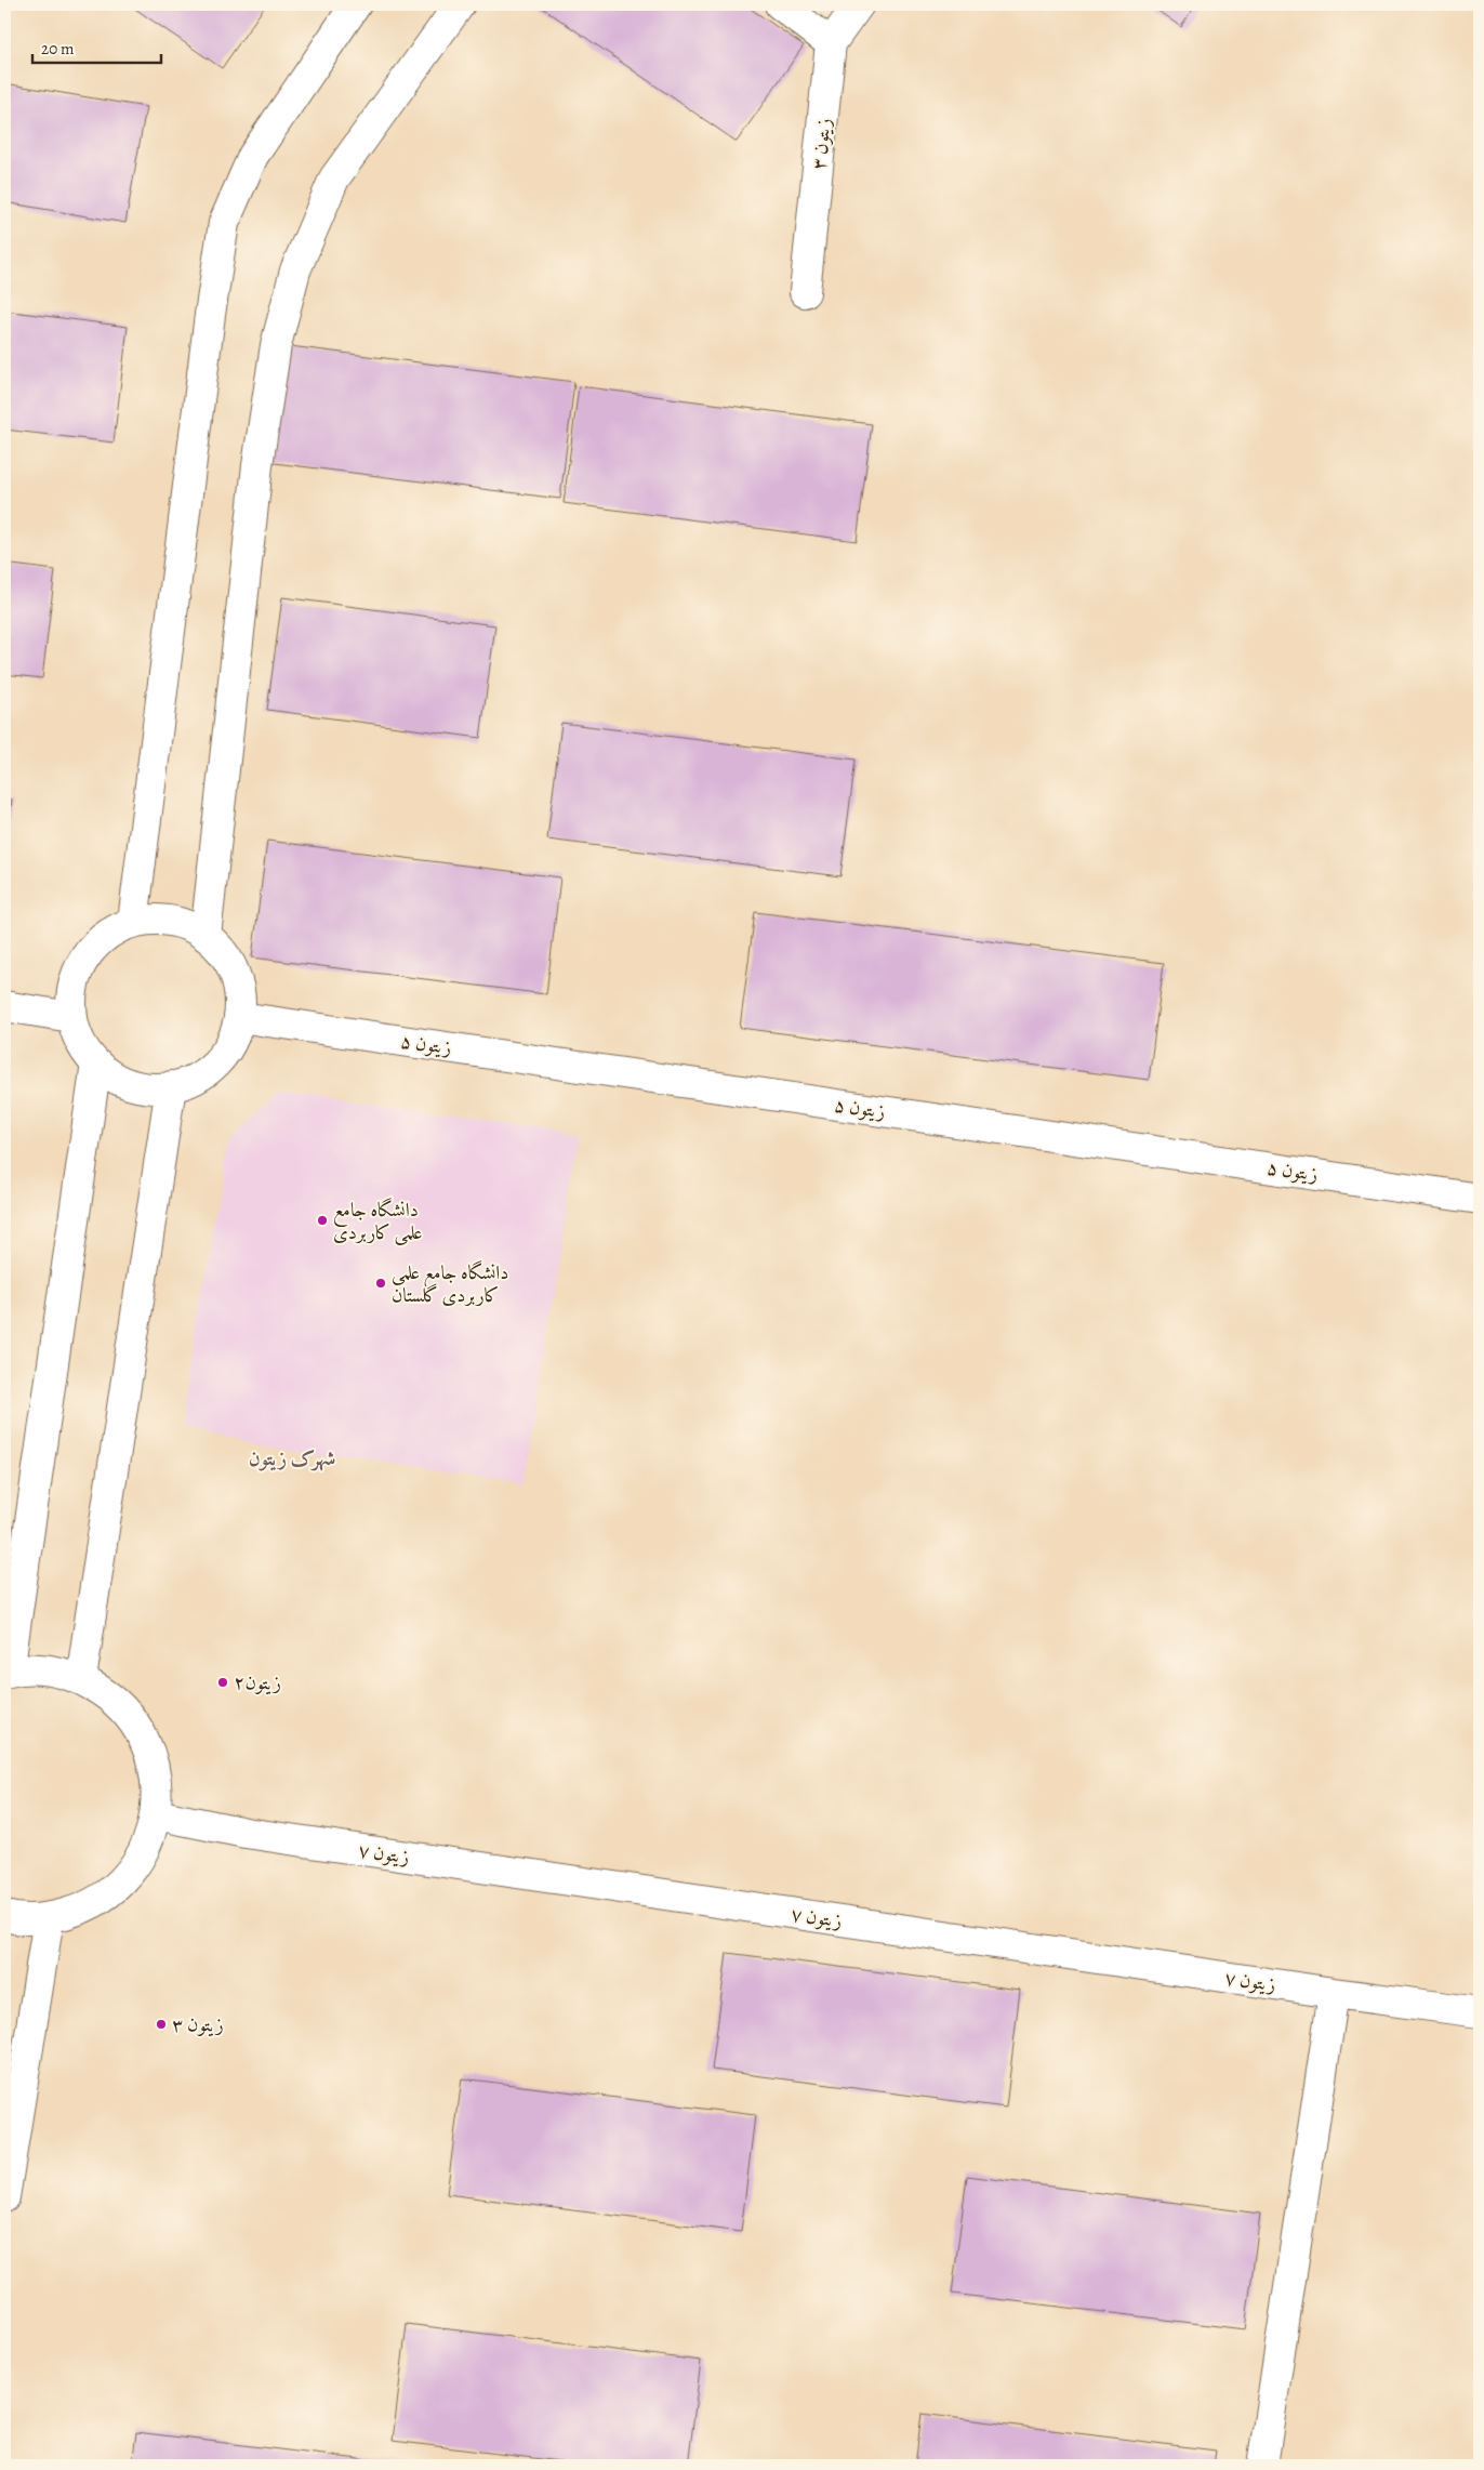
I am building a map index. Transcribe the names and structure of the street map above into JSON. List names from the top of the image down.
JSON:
{
  "streets": {
    "street": ["زیتون ۳", "زیتون ۵", "زیتون ۷"]
  },
  "districts": ["شهرک زیتون"],
  "places": [
    "دانشگاه جامع علمی کاربردی",
    "دانشگاه جامع علمی کاربردی گلستان",
    "زیتون۲",
    "زیتون ۳"
  ],
  "scale_bar": "20 m"
}
